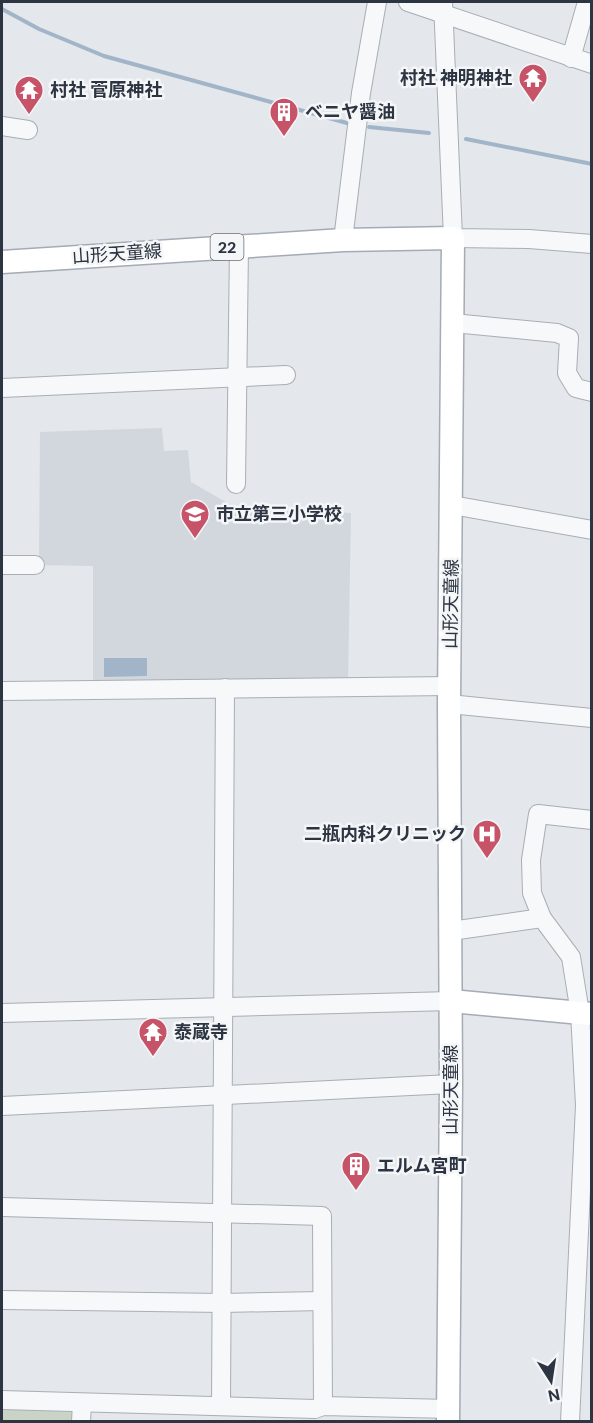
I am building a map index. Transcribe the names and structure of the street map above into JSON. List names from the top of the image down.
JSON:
{
  "streets": {
    "main road": ["22", "山形天童線"]
  },
  "places": {
    "temple": ["村社 神明神社", "村社 菅原神社", "泰蔵寺"],
    "building": ["ベニヤ醤油", "エルム宮町"],
    "school or university": ["市立第三小学校"],
    "hospital": ["二瓶内科クリニック"]
  },
  "north": "bottom"
}
